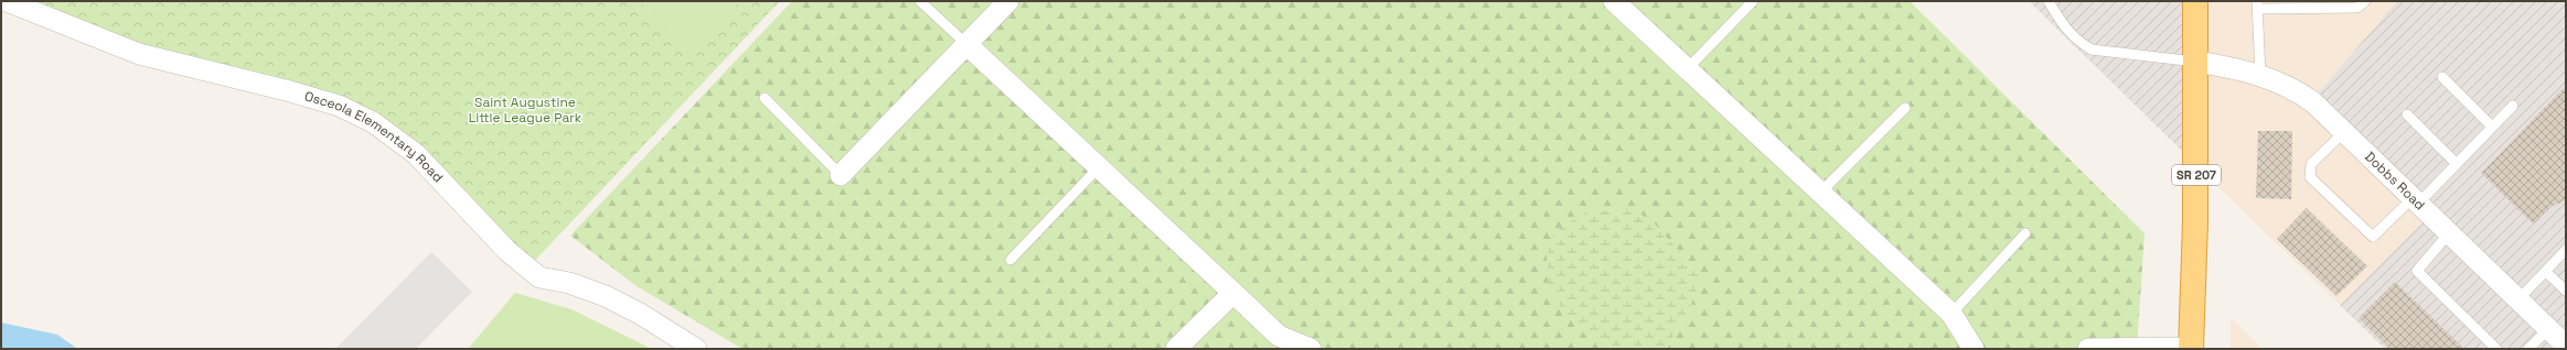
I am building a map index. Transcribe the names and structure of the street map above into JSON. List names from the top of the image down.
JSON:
{
  "streets": {
    "highway": ["SR 207"],
    "street": ["Osceola Elementary Road", "Dobbs Road"]
  },
  "crossings": [
    ["SR 207", "Dobbs Road"]
  ],
  "parks": ["Saint Augustine Little League Park"]
}
